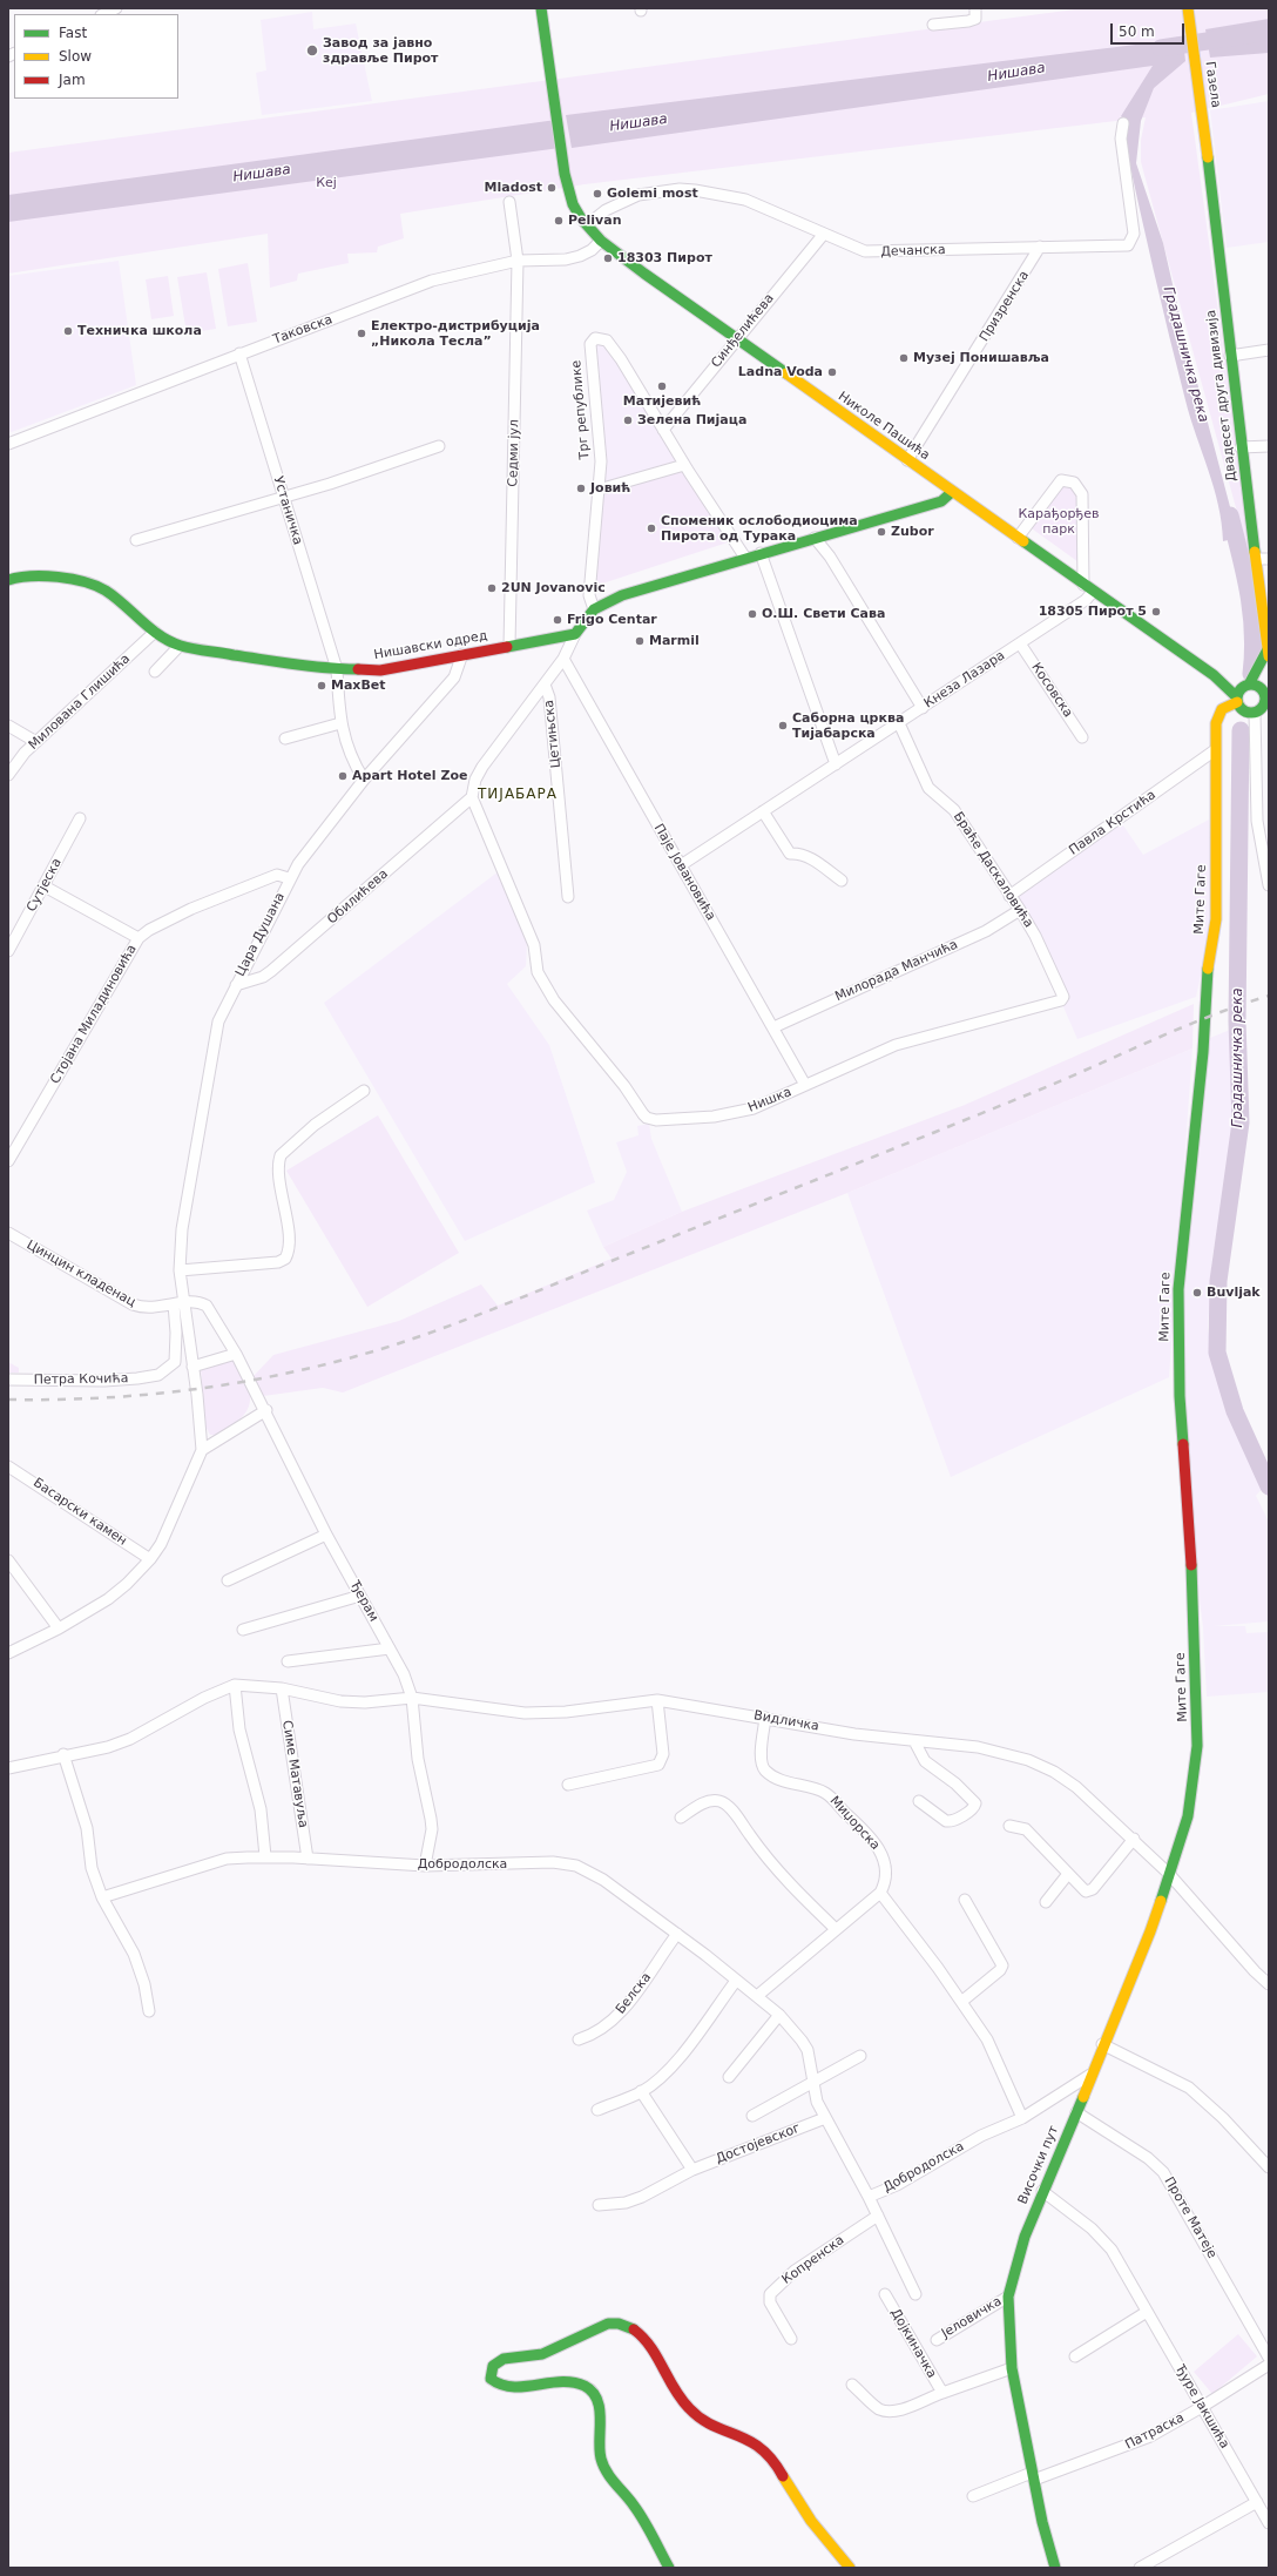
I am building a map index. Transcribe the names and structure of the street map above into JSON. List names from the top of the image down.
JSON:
{
  "streets": {
    "main road": [
      "Газела",
      "Двадесет друга дивизија",
      "Николе Пашића",
      "Нишавски одред",
      "Мите Гаге",
      "Височки пут"
    ],
    "street": [
      "Дечанска",
      "Призренска",
      "Таковска",
      "Синђелићева",
      "Трг републике",
      "Седми јул",
      "Устаничка",
      "Кнеза Лазара",
      "Косовска",
      "Милована Глишића",
      "Цетињска",
      "Павла Крстића",
      "Браће Даскаловића",
      "Паје Јовановића",
      "Сутјеска",
      "Обилићева",
      "Цара Душана",
      "Милорада Манчића",
      "Стојана Миладиновића",
      "Нишка",
      "Цинцин кладенац",
      "Петра Кочића",
      "Басарски камен",
      "Ђерам",
      "Видличка",
      "Симе Матавуља",
      "Миџорска",
      "Добродолска",
      "Белска",
      "Достојевског",
      "Проте Матеје",
      "Копренска",
      "Јеловичка",
      "Дојкиначка",
      "Ђуре Јакшића",
      "Патраска"
    ]
  },
  "crossings": [
    ["Газела", "Двадесет друга дивизија"],
    ["Дечанска", "Призренска"],
    ["Дечанска", "Синђелићева"],
    ["Призренска", "Николе Пашића"],
    ["Таковска", "Николе Пашића"],
    ["Таковска", "Седми јул"],
    ["Таковска", "Устаничка"],
    ["Синђелићева", "Трг републике"],
    ["Синђелићева", "Николе Пашића"],
    ["Двадесет друга дивизија", "Николе Пашића"],
    ["Николе Пашића", "Кнеза Лазара"],
    ["Седми јул", "Нишавски одред"],
    ["Устаничка", "Нишавски одред"],
    ["Устаничка", "Цара Душана"],
    ["Нишавски одред", "Милована Глишића"],
    ["Нишавски одред", "Цара Душана"],
    ["Кнеза Лазара", "Косовска"],
    ["Кнеза Лазара", "Браће Даскаловића"],
    ["Кнеза Лазара", "Паје Јовановића"],
    ["Павла Крстића", "Браће Даскаловића"],
    ["Павла Крстића", "Мите Гаге"],
    ["Браће Даскаловића", "Милорада Манчића"],
    ["Браће Даскаловића", "Нишка"],
    ["Паје Јовановића", "Милорада Манчића"],
    ["Паје Јовановића", "Нишка"],
    ["Обилићева", "Цара Душана"],
    ["Обилићева", "Нишка"],
    ["Мите Гаге", "Видличка"],
    ["Мите Гаге", "Височки пут"],
    ["Цара Душана", "Стојана Миладиновића"],
    ["Цара Душана", "Цинцин кладенац"],
    ["Цара Душана", "Петра Кочића"],
    ["Цинцин кладенац", "Петра Кочића"],
    ["Ђерам", "Видличка"],
    ["Ђерам", "Добродолска"],
    ["Видличка", "Симе Матавуља"],
    ["Видличка", "Миџорска"],
    ["Видличка", "Височки пут"],
    ["Симе Матавуља", "Добродолска"],
    ["Добродолска", "Белска"],
    ["Добродолска", "Достојевског"],
    ["Добродолска", "Височки пут"],
    ["Височки пут", "Проте Матеје"],
    ["Височки пут", "Јеловичка"],
    ["Височки пут", "Дојкиначка"],
    ["Височки пут", "Ђуре Јакшића"],
    ["Височки пут", "Патраска"],
    ["Ђуре Јакшића", "Патраска"]
  ],
  "districts": ["ТИЈАБАРА"],
  "water": ["Нишава", "Градашничка река"],
  "parks": ["Кеј", "Карађорђев парк"],
  "places": [
    "Завод за јавно здравље Пирот",
    "Mladost",
    "Golemi most",
    "Pelivan",
    "18303 Пирот",
    "Техничка школа",
    "Електро-дистрибуција „Никола Тесла”",
    "Музеј Понишавља",
    "Ladna Voda",
    "Матијевић",
    "Зелена Пијаца",
    "Јовић",
    "Споменик ослободиоцима Пирота од Турака",
    "Zubor",
    "2UN Jovanovic",
    "18305 Пирот 5",
    "О.Ш. Свети Сава",
    "Frigo Centar",
    "Marmil",
    "MaxBet",
    "Саборна црква Тијабарска",
    "Apart Hotel Zoe",
    "Buvljak"
  ],
  "legend": ["Fast", "Slow", "Jam"],
  "scale_bar": "50 m"
}
